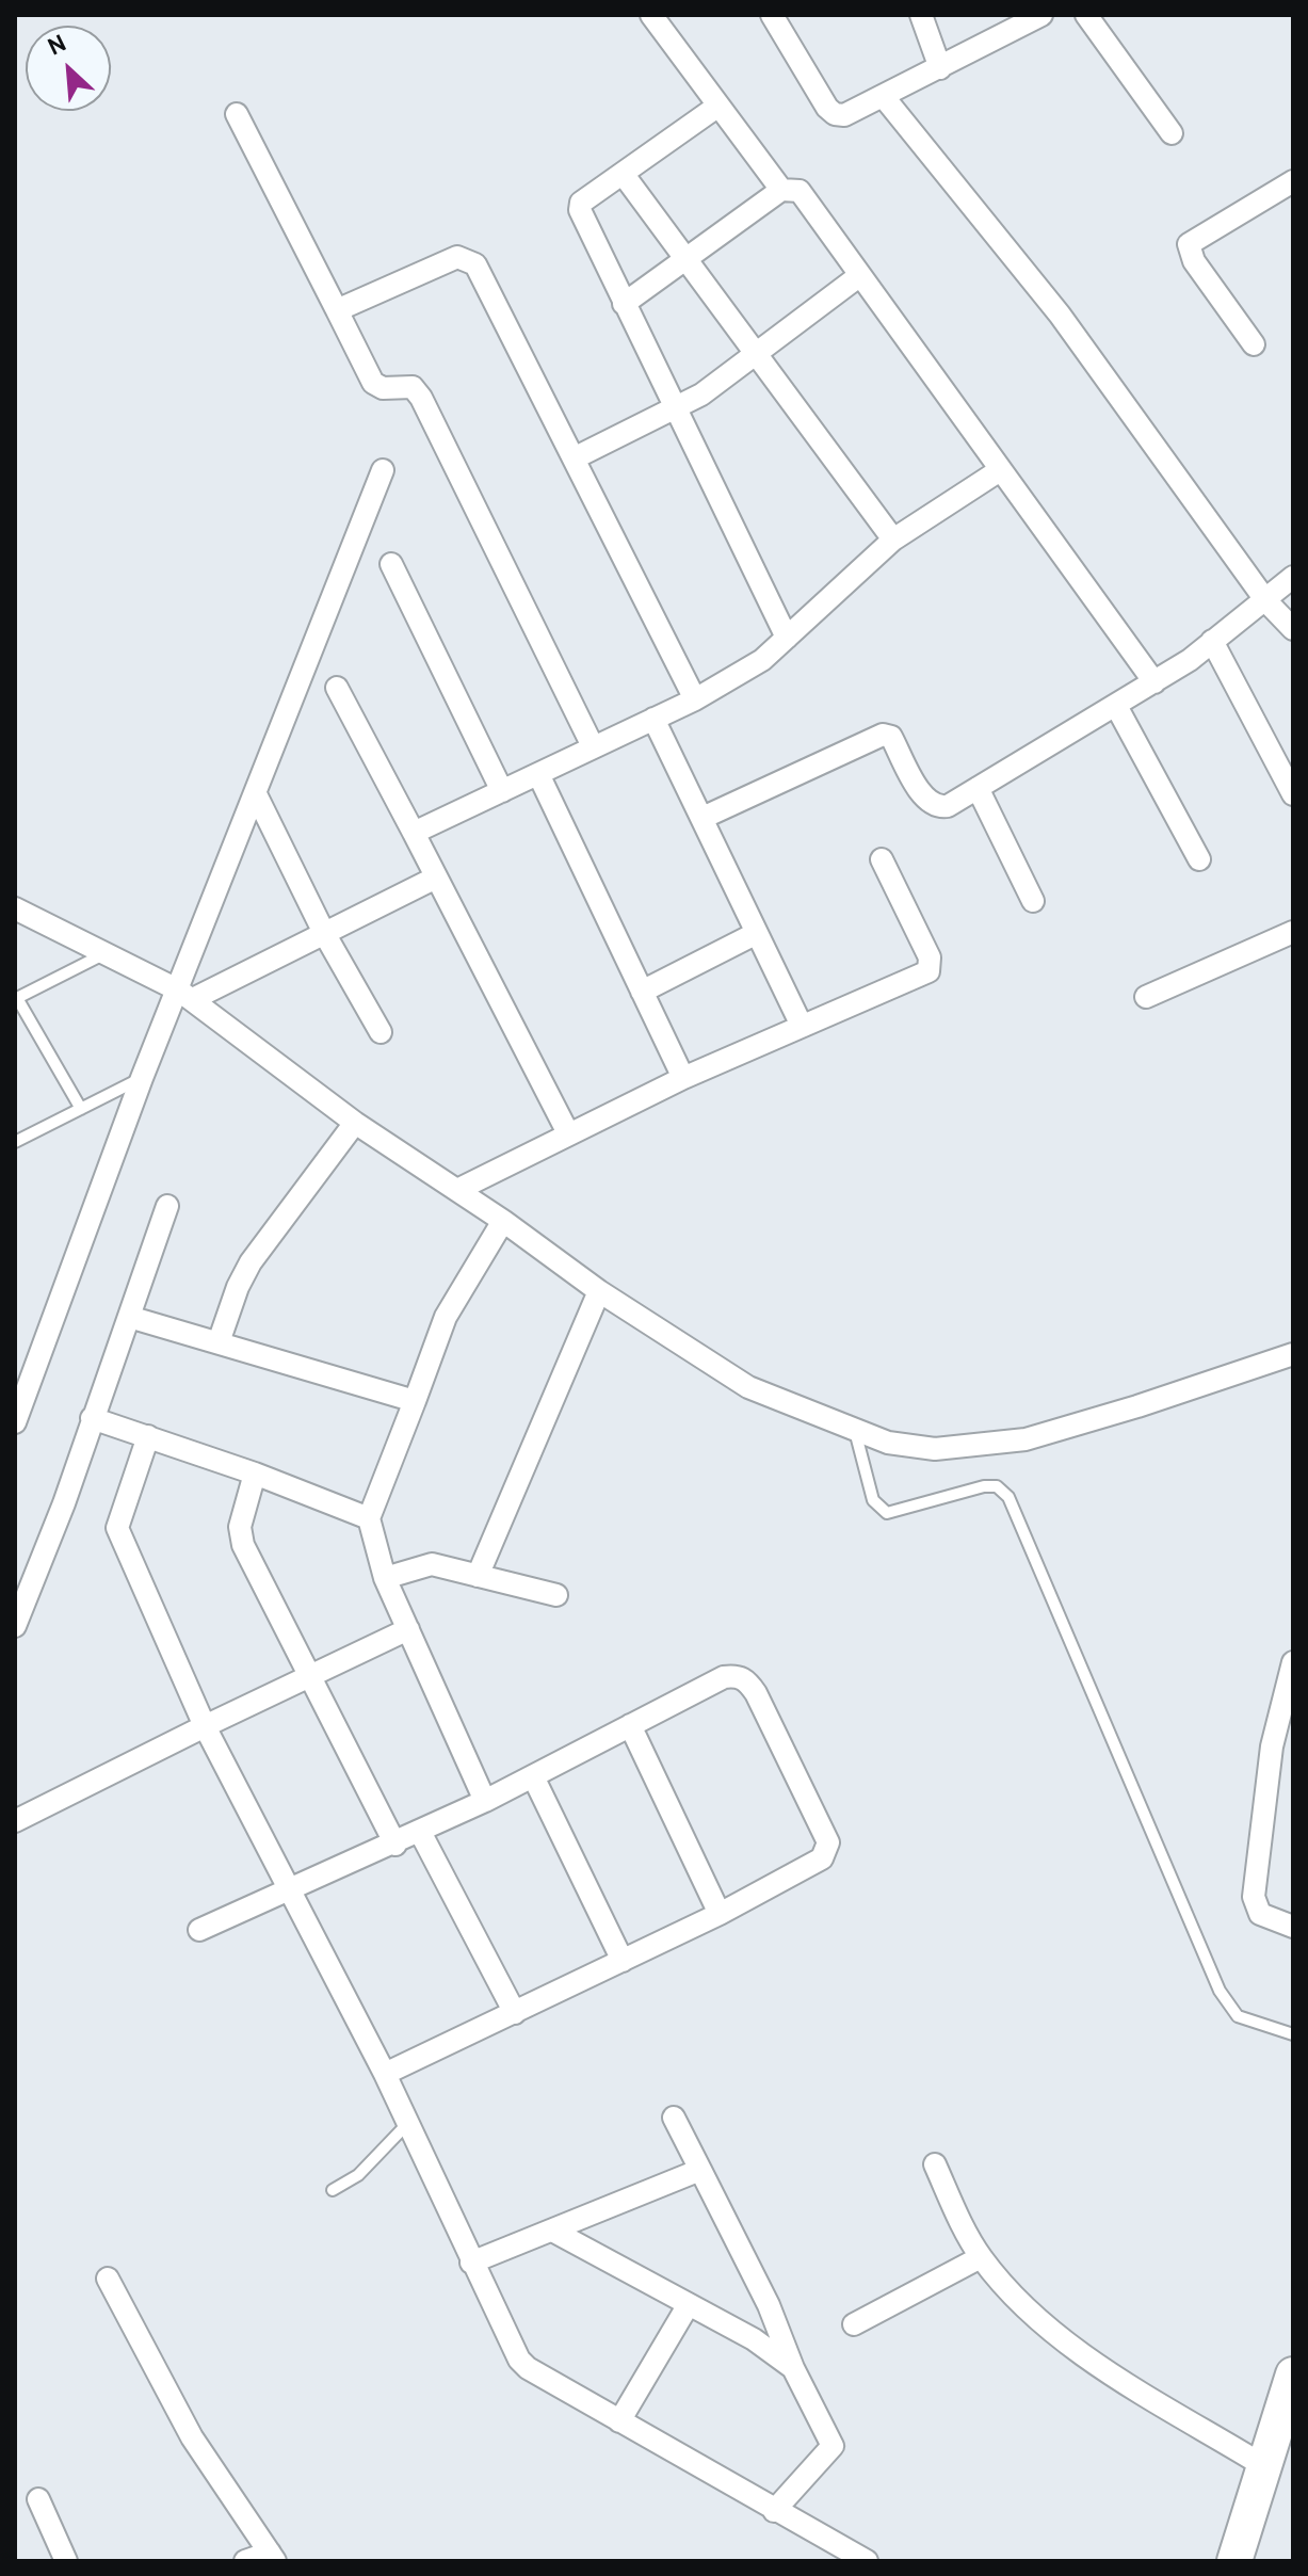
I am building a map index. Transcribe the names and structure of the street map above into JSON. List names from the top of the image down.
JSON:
{
  "north": "top left"
}
